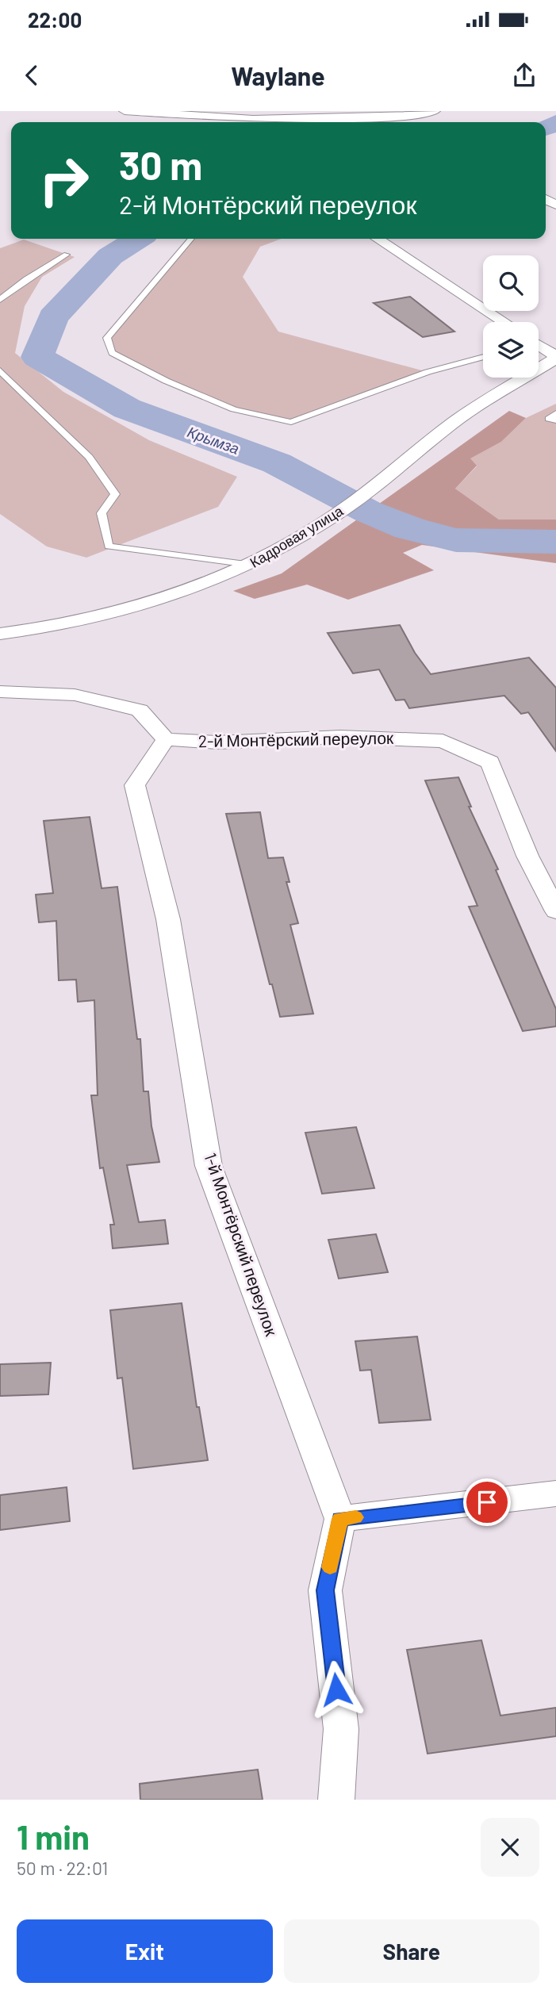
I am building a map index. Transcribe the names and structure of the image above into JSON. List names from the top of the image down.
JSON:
{
  "streets": {
    "street": ["Кадровая улица", "2-й Монтёрский переулок", "1-й Монтёрский переулок"]
  },
  "crossings": [
    ["2-й Монтёрский переулок", "1-й Монтёрский переулок"]
  ],
  "water": ["Крымза"],
  "page": {
    "status": "22:00",
    "header": "Waylane",
    "turn": ["30 m", "2-й Монтёрский переулок"],
    "heading": ["1 min", "50 m · 22:01"],
    "buttons": ["Exit", "Share"]
  }
}
